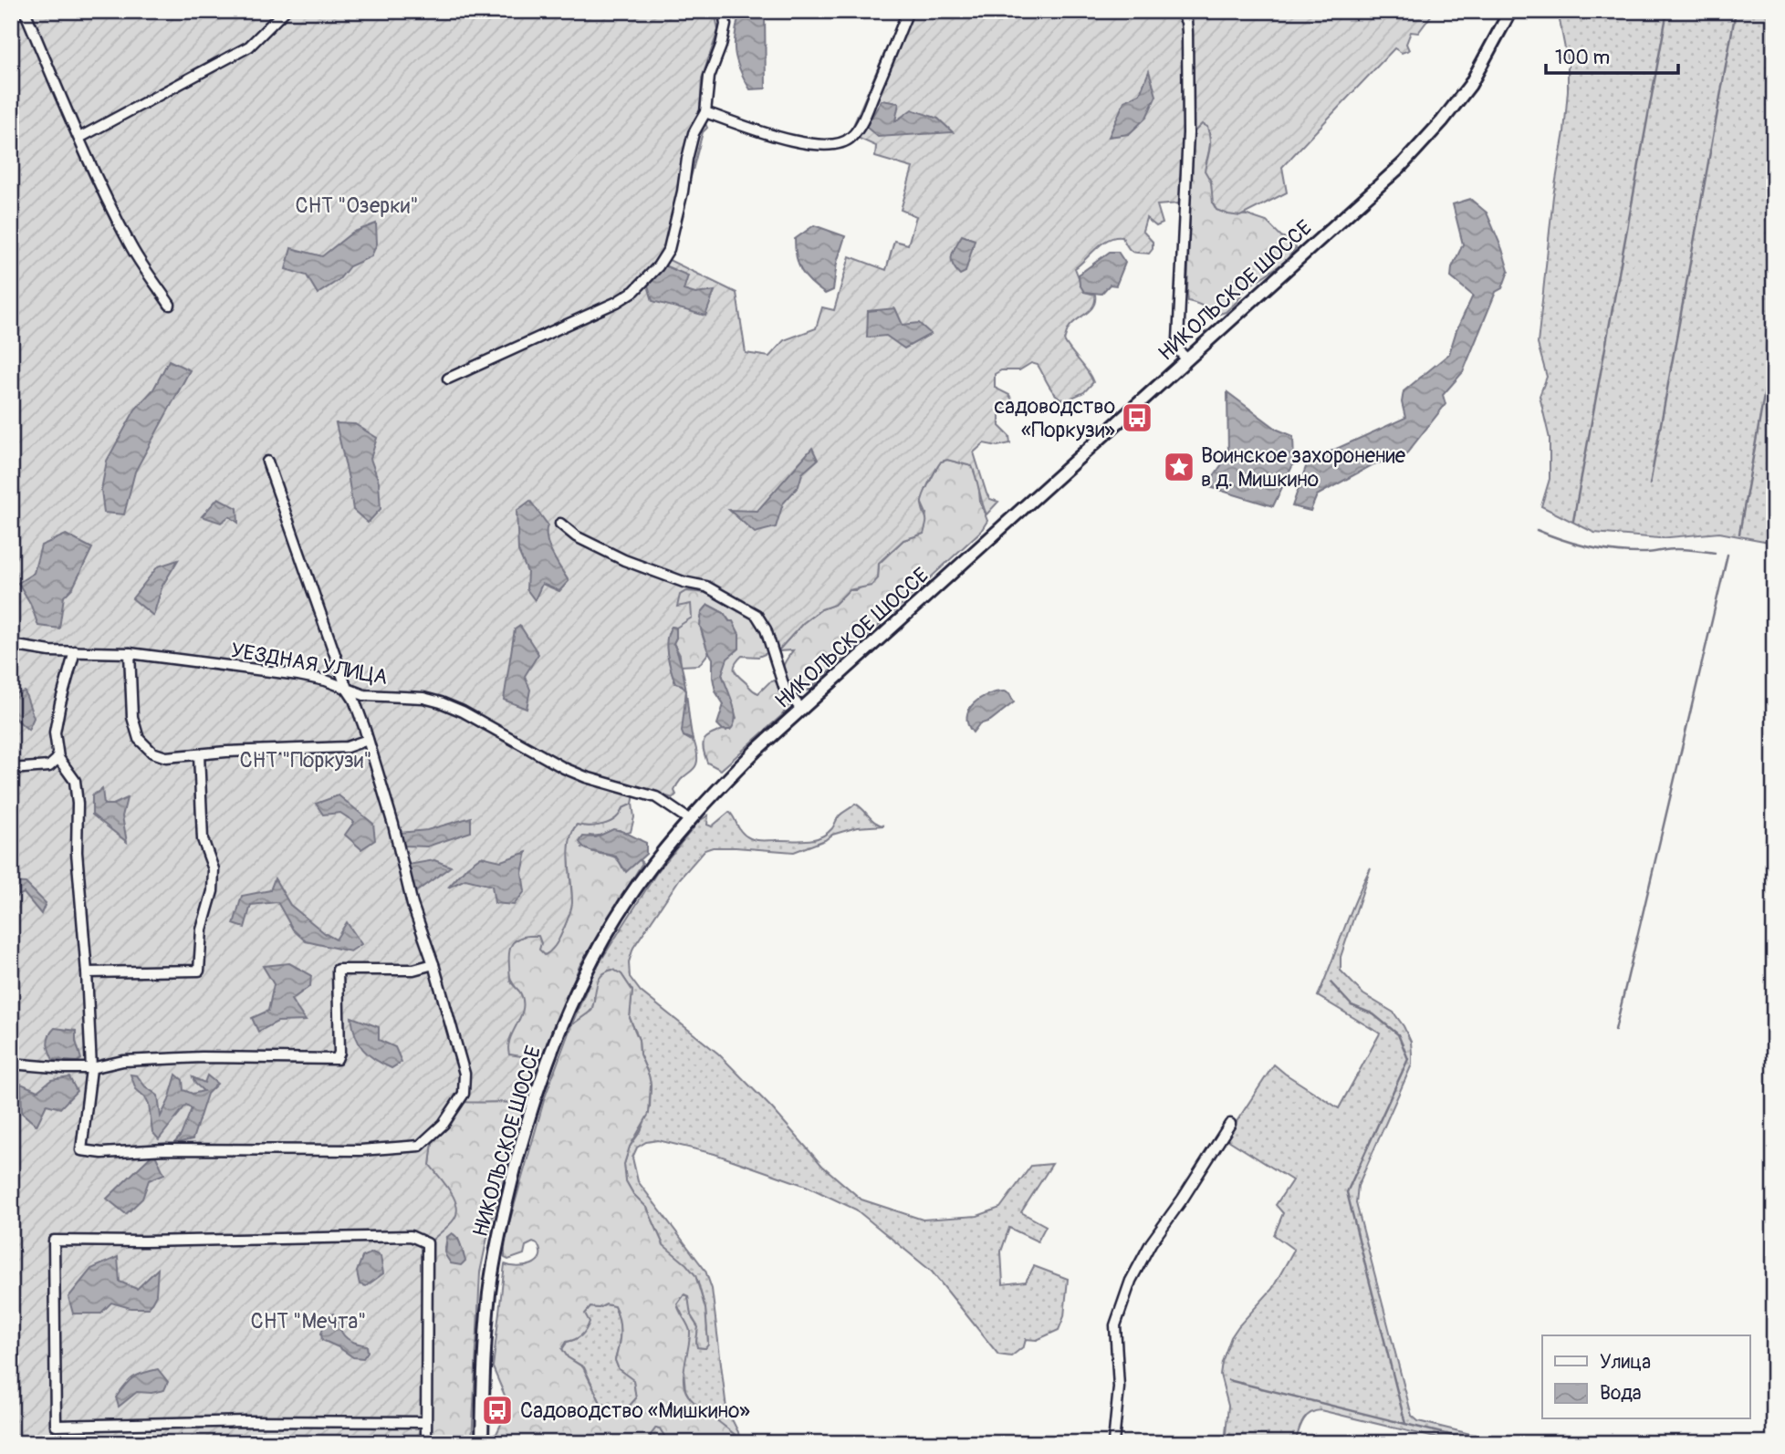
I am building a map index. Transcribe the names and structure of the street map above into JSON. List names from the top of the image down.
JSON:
{
  "streets": {
    "main road": ["НИКОЛЬСКОЕ ШОССЕ"],
    "street": ["УЕЗДНАЯ УЛИЦА"]
  },
  "crossings": [
    ["НИКОЛЬСКОЕ ШОССЕ", "УЕЗДНАЯ УЛИЦА"]
  ],
  "parks": ["СНТ \"Озерки\"", "СНТ \"Поркузи\"", "СНТ \"Мечта\""],
  "places": {
    "bus stop": ["садоводство «Поркузи»", "Садоводство «Мишкино»"],
    "place": ["Воинское захоронение в д. Мишкино"]
  },
  "legend": ["Улица", "Вода"],
  "scale_bar": "100 m"
}
